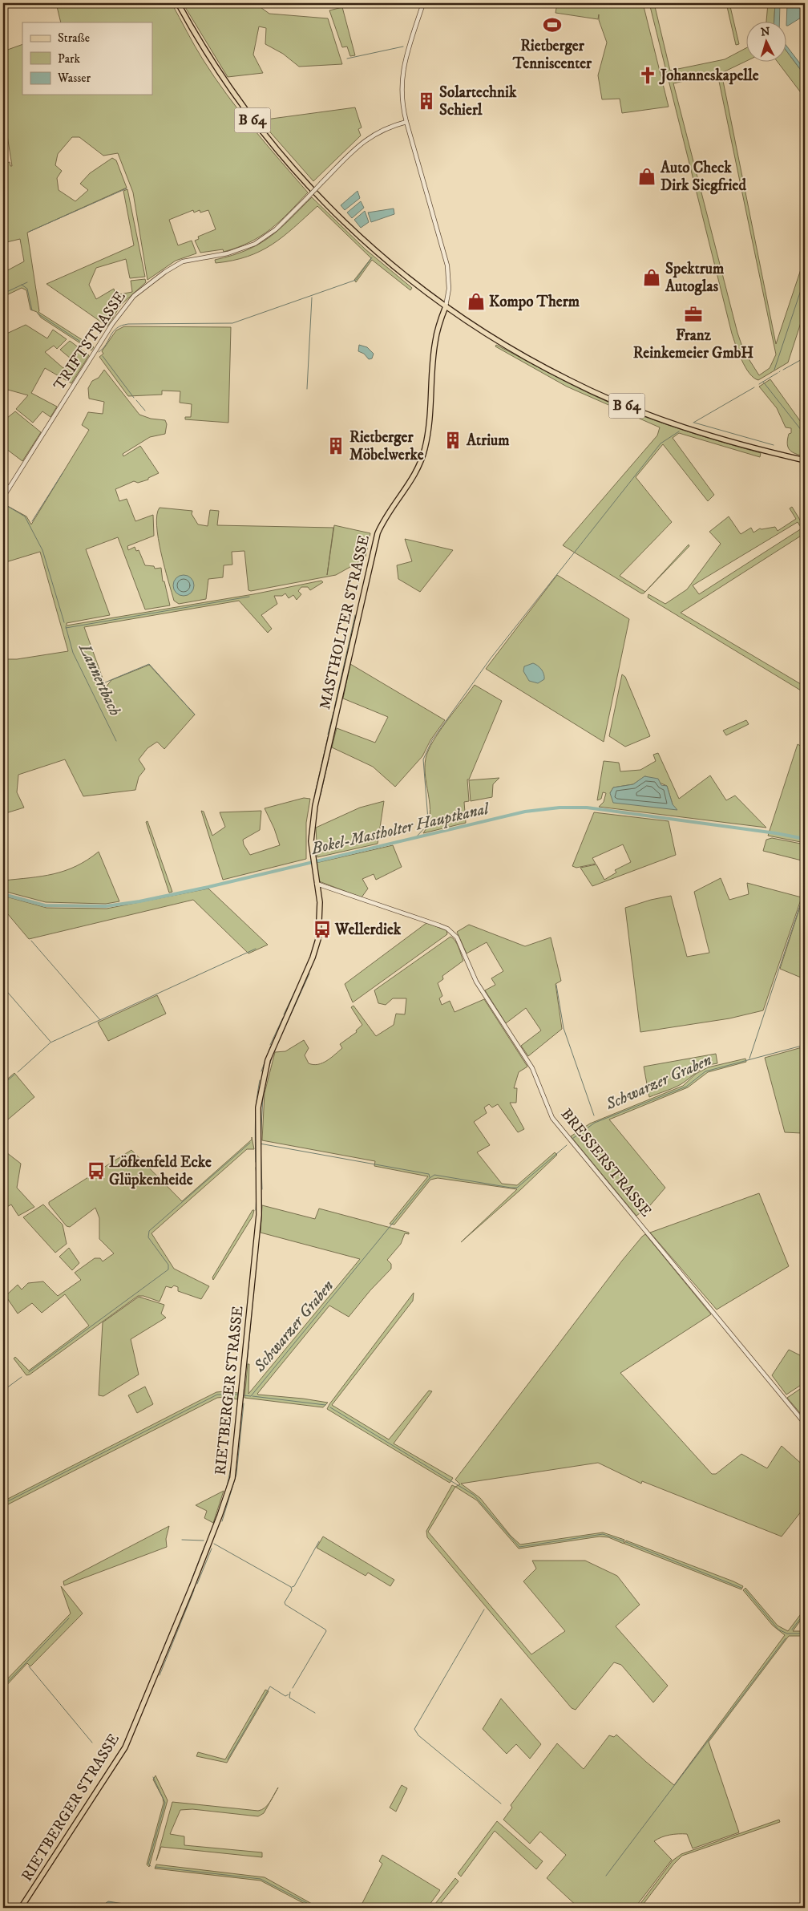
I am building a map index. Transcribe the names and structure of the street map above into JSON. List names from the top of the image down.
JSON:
{
  "streets": {
    "main road": ["B 64", "MASTHOLTER STRASSE", "RIETBERGER STRASSE"],
    "street": ["TRIFTSTRASSE", "BRESSERSTRASSE"]
  },
  "crossings": [
    ["B 64", "MASTHOLTER STRASSE"],
    ["TRIFTSTRASSE", "MASTHOLTER STRASSE"],
    ["MASTHOLTER STRASSE", "BRESSERSTRASSE"],
    ["MASTHOLTER STRASSE", "RIETBERGER STRASSE"],
    ["BRESSERSTRASSE", "RIETBERGER STRASSE"]
  ],
  "water": ["Lannertbach", "Bokel-Mastholter Hauptkanal", "Schwarzer Graben"],
  "places": {
    "sports": ["Rietberger Tenniscenter"],
    "church": ["Johanneskapelle"],
    "building": ["Solartechnik Schierl", "Atrium", "Rietberger Möbelwerke"],
    "shop": ["Auto Check Dirk Siegfried", "Spektrum Autoglas", "Kompo Therm"],
    "office": ["Franz Reinkemeier GmbH"],
    "bus stop": ["Wellerdiek", "Löfkenfeld Ecke Glüpkenheide"]
  },
  "legend": ["Straße", "Park", "Wasser"],
  "north": "top"
}
